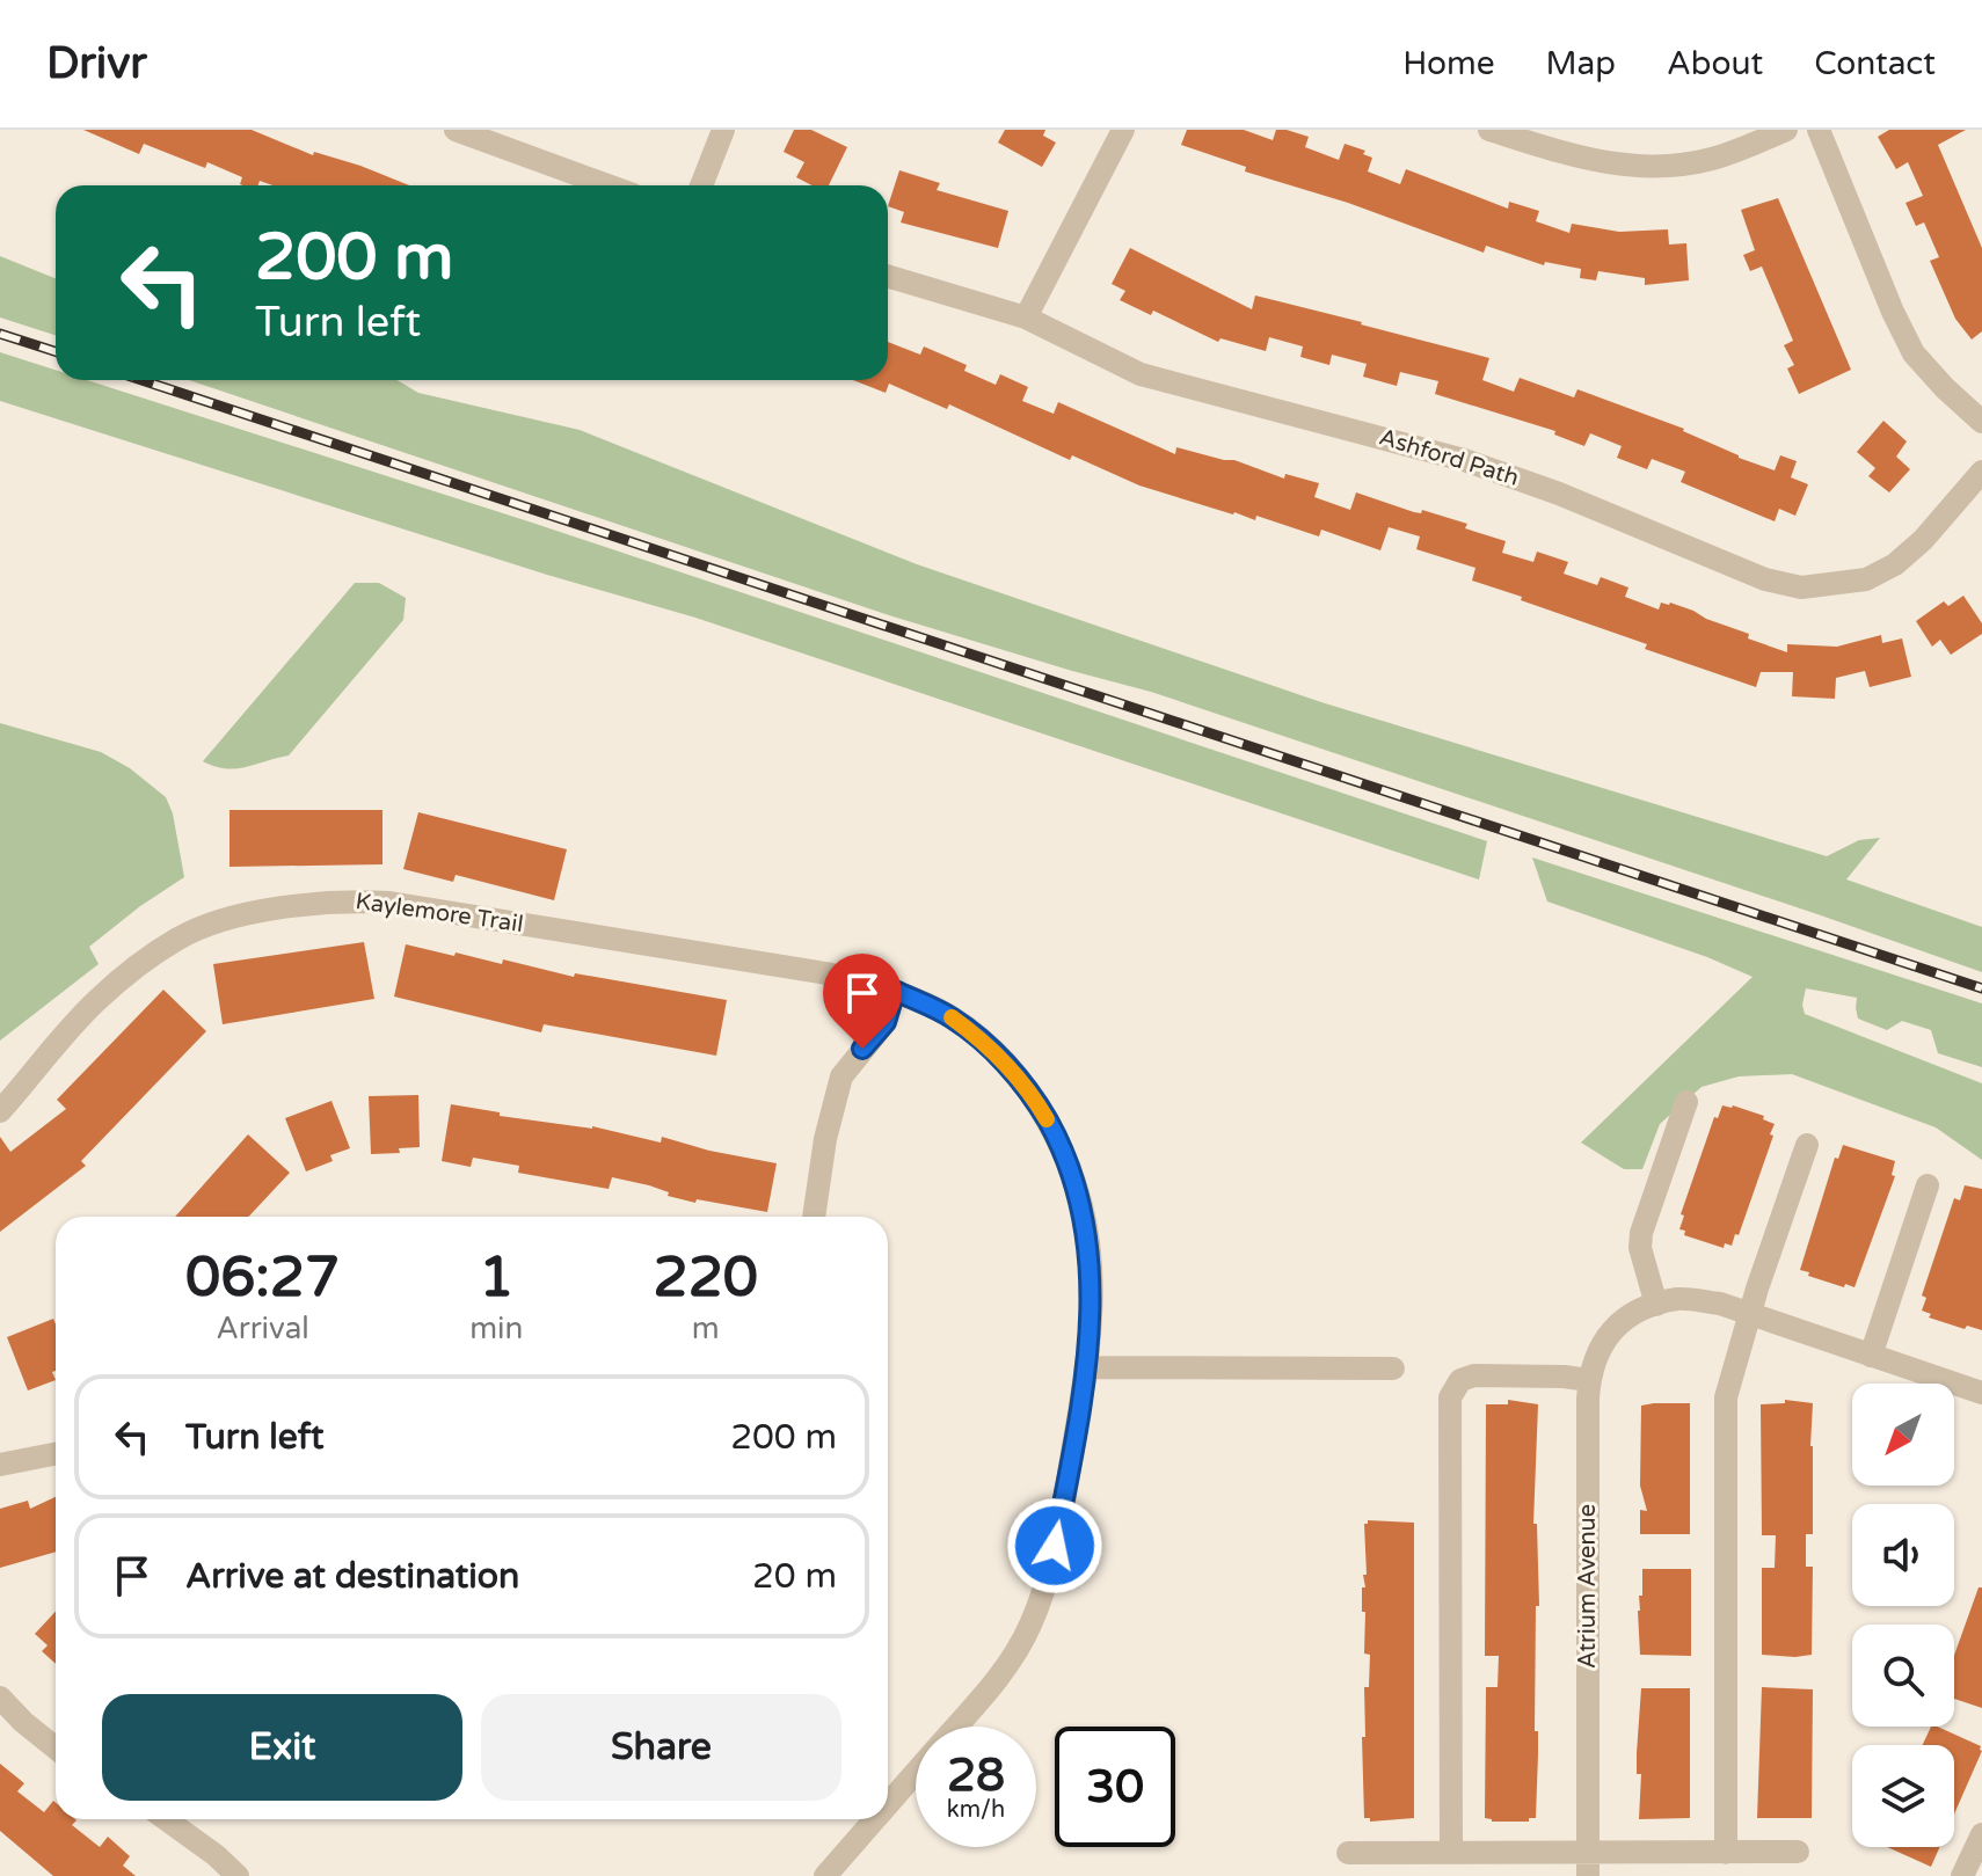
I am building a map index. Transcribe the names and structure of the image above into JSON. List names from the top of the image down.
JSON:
{
  "streets": {
    "street": ["Ashford Path", "Kaylemore Trail", "Atrium Avenue"]
  },
  "north": "bottom left",
  "page": {
    "header": "Drivr",
    "nav": [
      "Home",
      "Map",
      "About",
      "Contact"
    ],
    "turn": ["200 m", "Turn left"],
    "eta": [
      "06:27",
      "Arrival",
      "1",
      "min",
      "220",
      "m"
    ],
    "list": [
      {
        "name": "Turn left",
        "value": "200 m"
      },
      {
        "name": "Arrive at destination",
        "value": "20 m"
      }
    ],
    "buttons": ["Exit", "Share"],
    "speed": "28 km/h",
    "limit": "30"
  }
}
